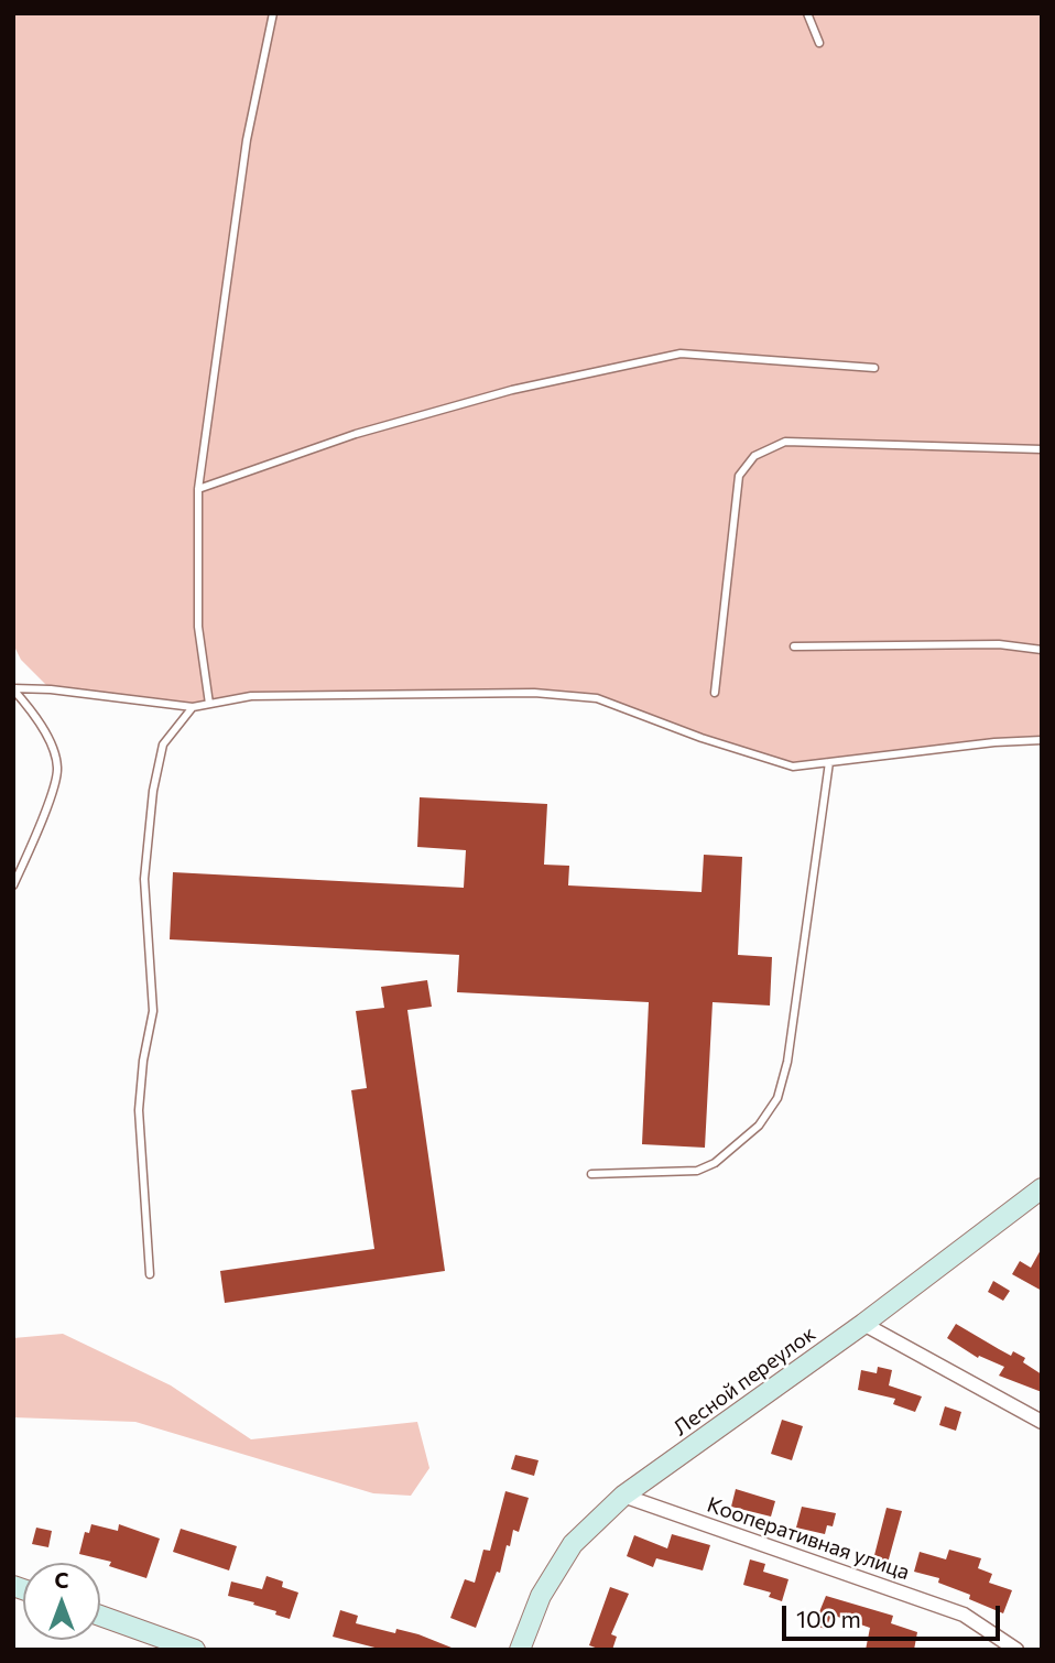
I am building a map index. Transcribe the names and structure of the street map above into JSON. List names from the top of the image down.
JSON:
{
  "streets": {
    "main road": ["Лесной переулок"],
    "street": ["Кооперативная улица"]
  },
  "crossings": [
    ["Лесной переулок", "Кооперативная улица"]
  ],
  "scale_bar": "100 m",
  "north": "top"
}
